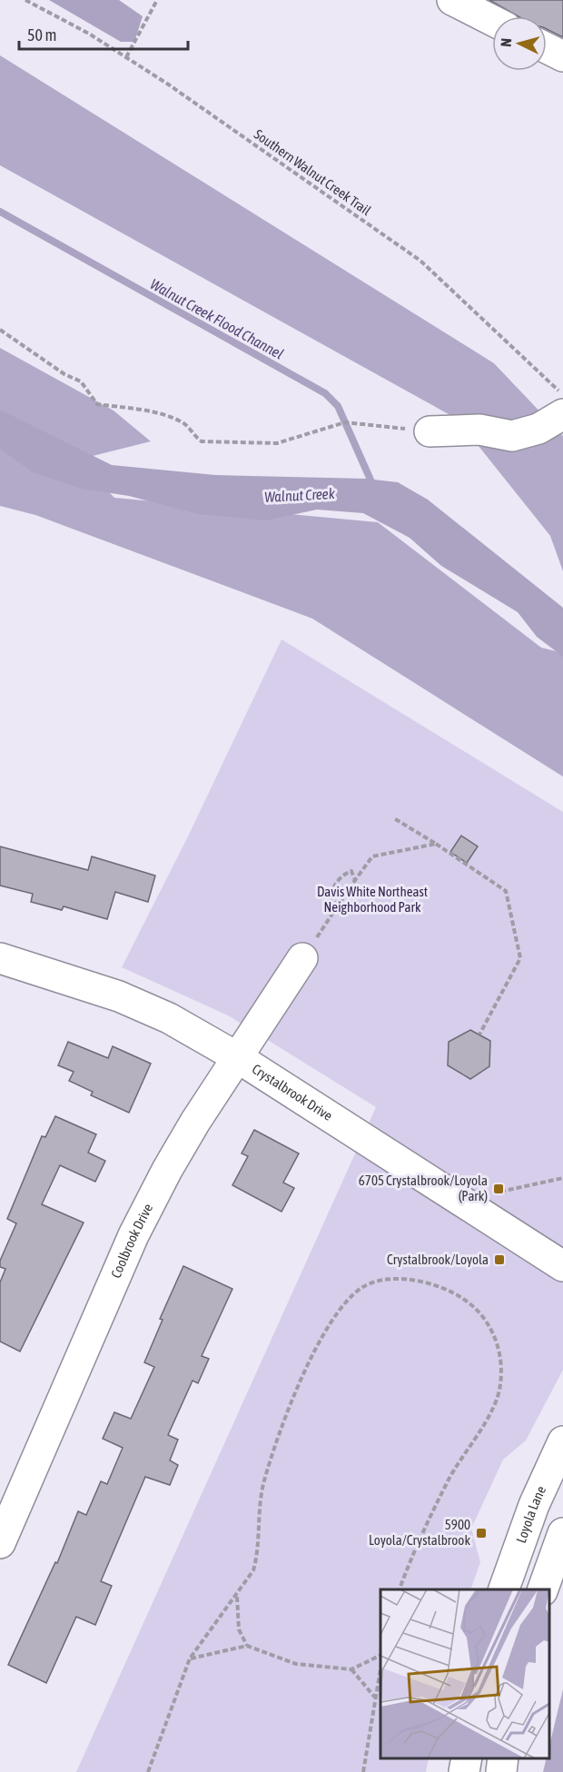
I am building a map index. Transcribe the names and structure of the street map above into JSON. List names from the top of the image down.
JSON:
{
  "streets": {
    "street": ["Crystalbrook Drive", "Coolbrook Drive", "Loyola Lane"],
    "path": ["Southern Walnut Creek Trail"]
  },
  "crossings": [
    ["Crystalbrook Drive", "Coolbrook Drive"]
  ],
  "water": ["Walnut Creek Flood Channel", "Walnut Creek"],
  "parks": ["Davis White Northeast Neighborhood Park"],
  "places": {
    "transit": ["6705 Crystalbrook/Loyola (Park)", "Crystalbrook/Loyola", "5900 Loyola/Crystalbrook"]
  },
  "scale_bar": "50 m",
  "north": "left"
}
